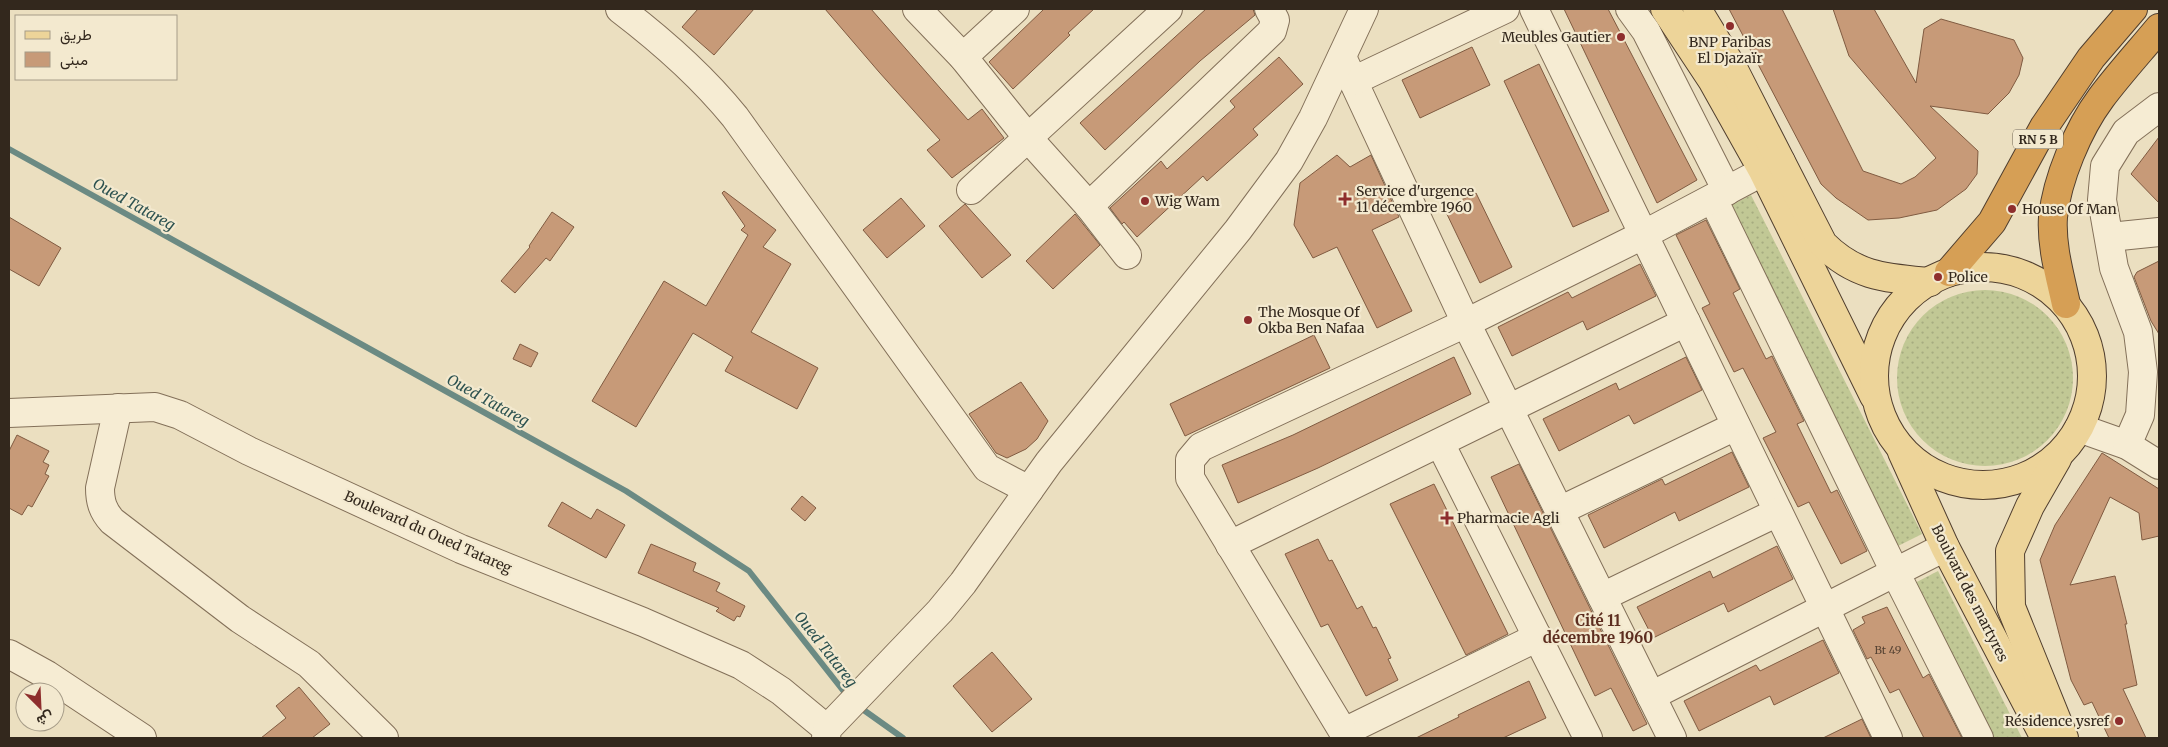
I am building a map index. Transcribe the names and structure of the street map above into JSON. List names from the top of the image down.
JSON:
{
  "streets": {
    "highway": ["RN 5 B"],
    "main road": ["Boulvard des martyres"],
    "street": ["Boulevard du Oued Tatareg"]
  },
  "districts": ["Cité 11 décembre 1960"],
  "water": ["Oued Tatareg"],
  "places": {
    "other": [
      "BNP Paribas El Djazaïr",
      "Meubles Gautier",
      "Wig Wam",
      "House Of Man",
      "Police",
      "The Mosque Of Okba Ben Nafaa",
      "Résidence ysref"
    ],
    "health": ["Service d'urgence 11 décembre 1960", "Pharmacie Agli"]
  },
  "house_numbers": ["Bt 49"],
  "legend": ["طريق", "مبنى"],
  "north": "bottom right"
}
